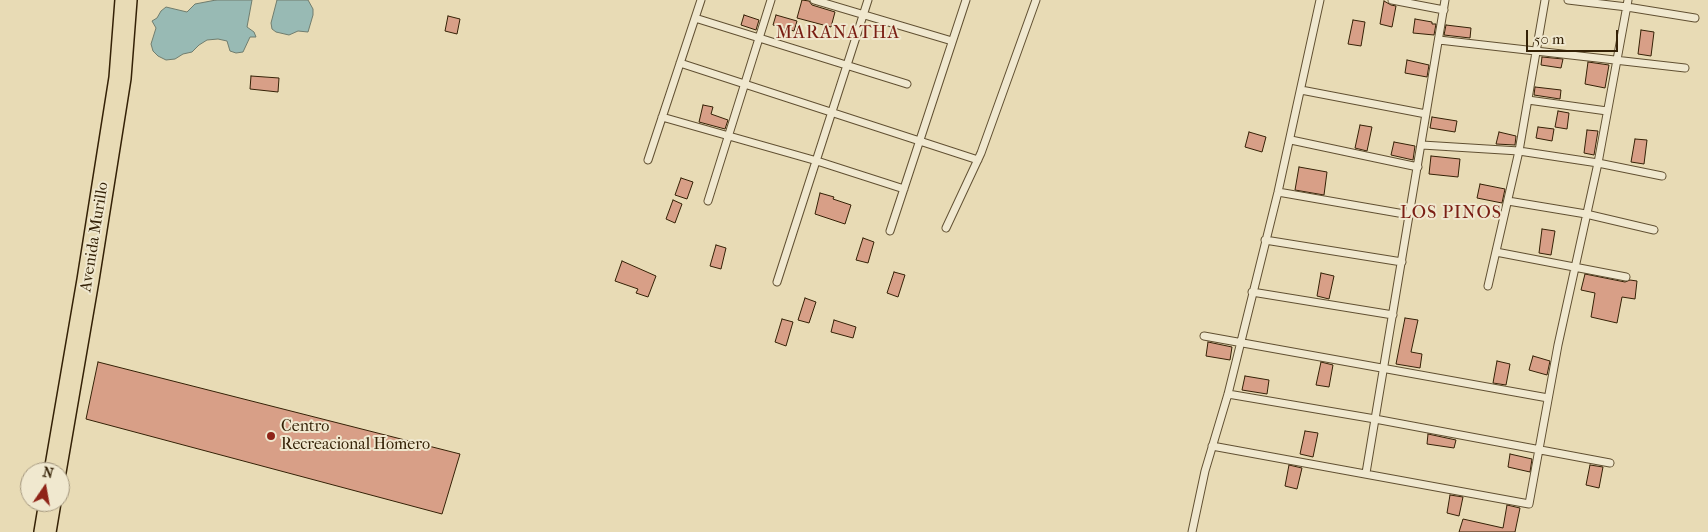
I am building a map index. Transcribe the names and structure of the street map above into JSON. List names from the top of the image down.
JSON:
{
  "streets": {
    "main road": ["Avenida Murillo"]
  },
  "districts": ["MARANATHA", "LOS PINOS"],
  "places": ["Centro Recreacional Homero"],
  "scale_bar": "50 m",
  "north": "top"
}
